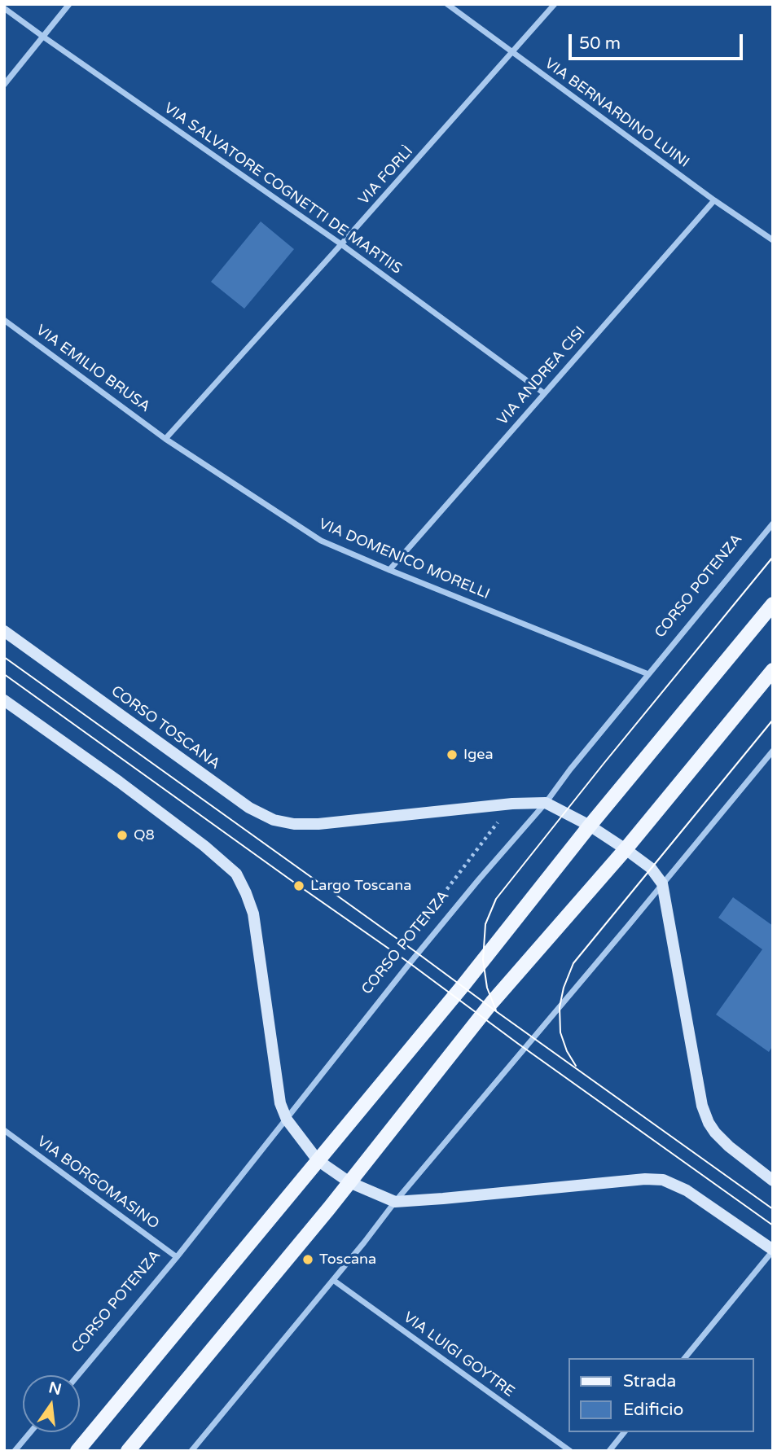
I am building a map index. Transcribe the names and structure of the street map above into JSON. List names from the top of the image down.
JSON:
{
  "streets": {
    "street": [
      "VIA BERNARDINO LUINI",
      "VIA FORLÌ",
      "VIA SALVATORE COGNETTI DE MARTIIS",
      "VIA EMILIO BRUSA",
      "VIA ANDREA CISI",
      "VIA DOMENICO MORELLI",
      "CORSO POTENZA",
      "CORSO TOSCANA",
      "VIA BORGOMASINO",
      "VIA LUIGI GOYTRE"
    ]
  },
  "crossings": [
    ["VIA BERNARDINO LUINI", "VIA FORLÌ"],
    ["VIA BERNARDINO LUINI", "VIA ANDREA CISI"],
    ["VIA FORLÌ", "VIA SALVATORE COGNETTI DE MARTIIS"],
    ["VIA FORLÌ", "VIA EMILIO BRUSA"],
    ["VIA FORLÌ", "VIA DOMENICO MORELLI"],
    ["VIA SALVATORE COGNETTI DE MARTIIS", "VIA ANDREA CISI"],
    ["VIA EMILIO BRUSA", "VIA DOMENICO MORELLI"],
    ["VIA ANDREA CISI", "VIA DOMENICO MORELLI"],
    ["VIA DOMENICO MORELLI", "CORSO POTENZA"],
    ["CORSO POTENZA", "CORSO TOSCANA"],
    ["CORSO POTENZA", "VIA BORGOMASINO"]
  ],
  "places": [
    "Igea",
    "Q8",
    "Largo Toscana",
    "Toscana"
  ],
  "legend": ["Strada", "Edificio"],
  "scale_bar": "50 m",
  "north": "top"
}
